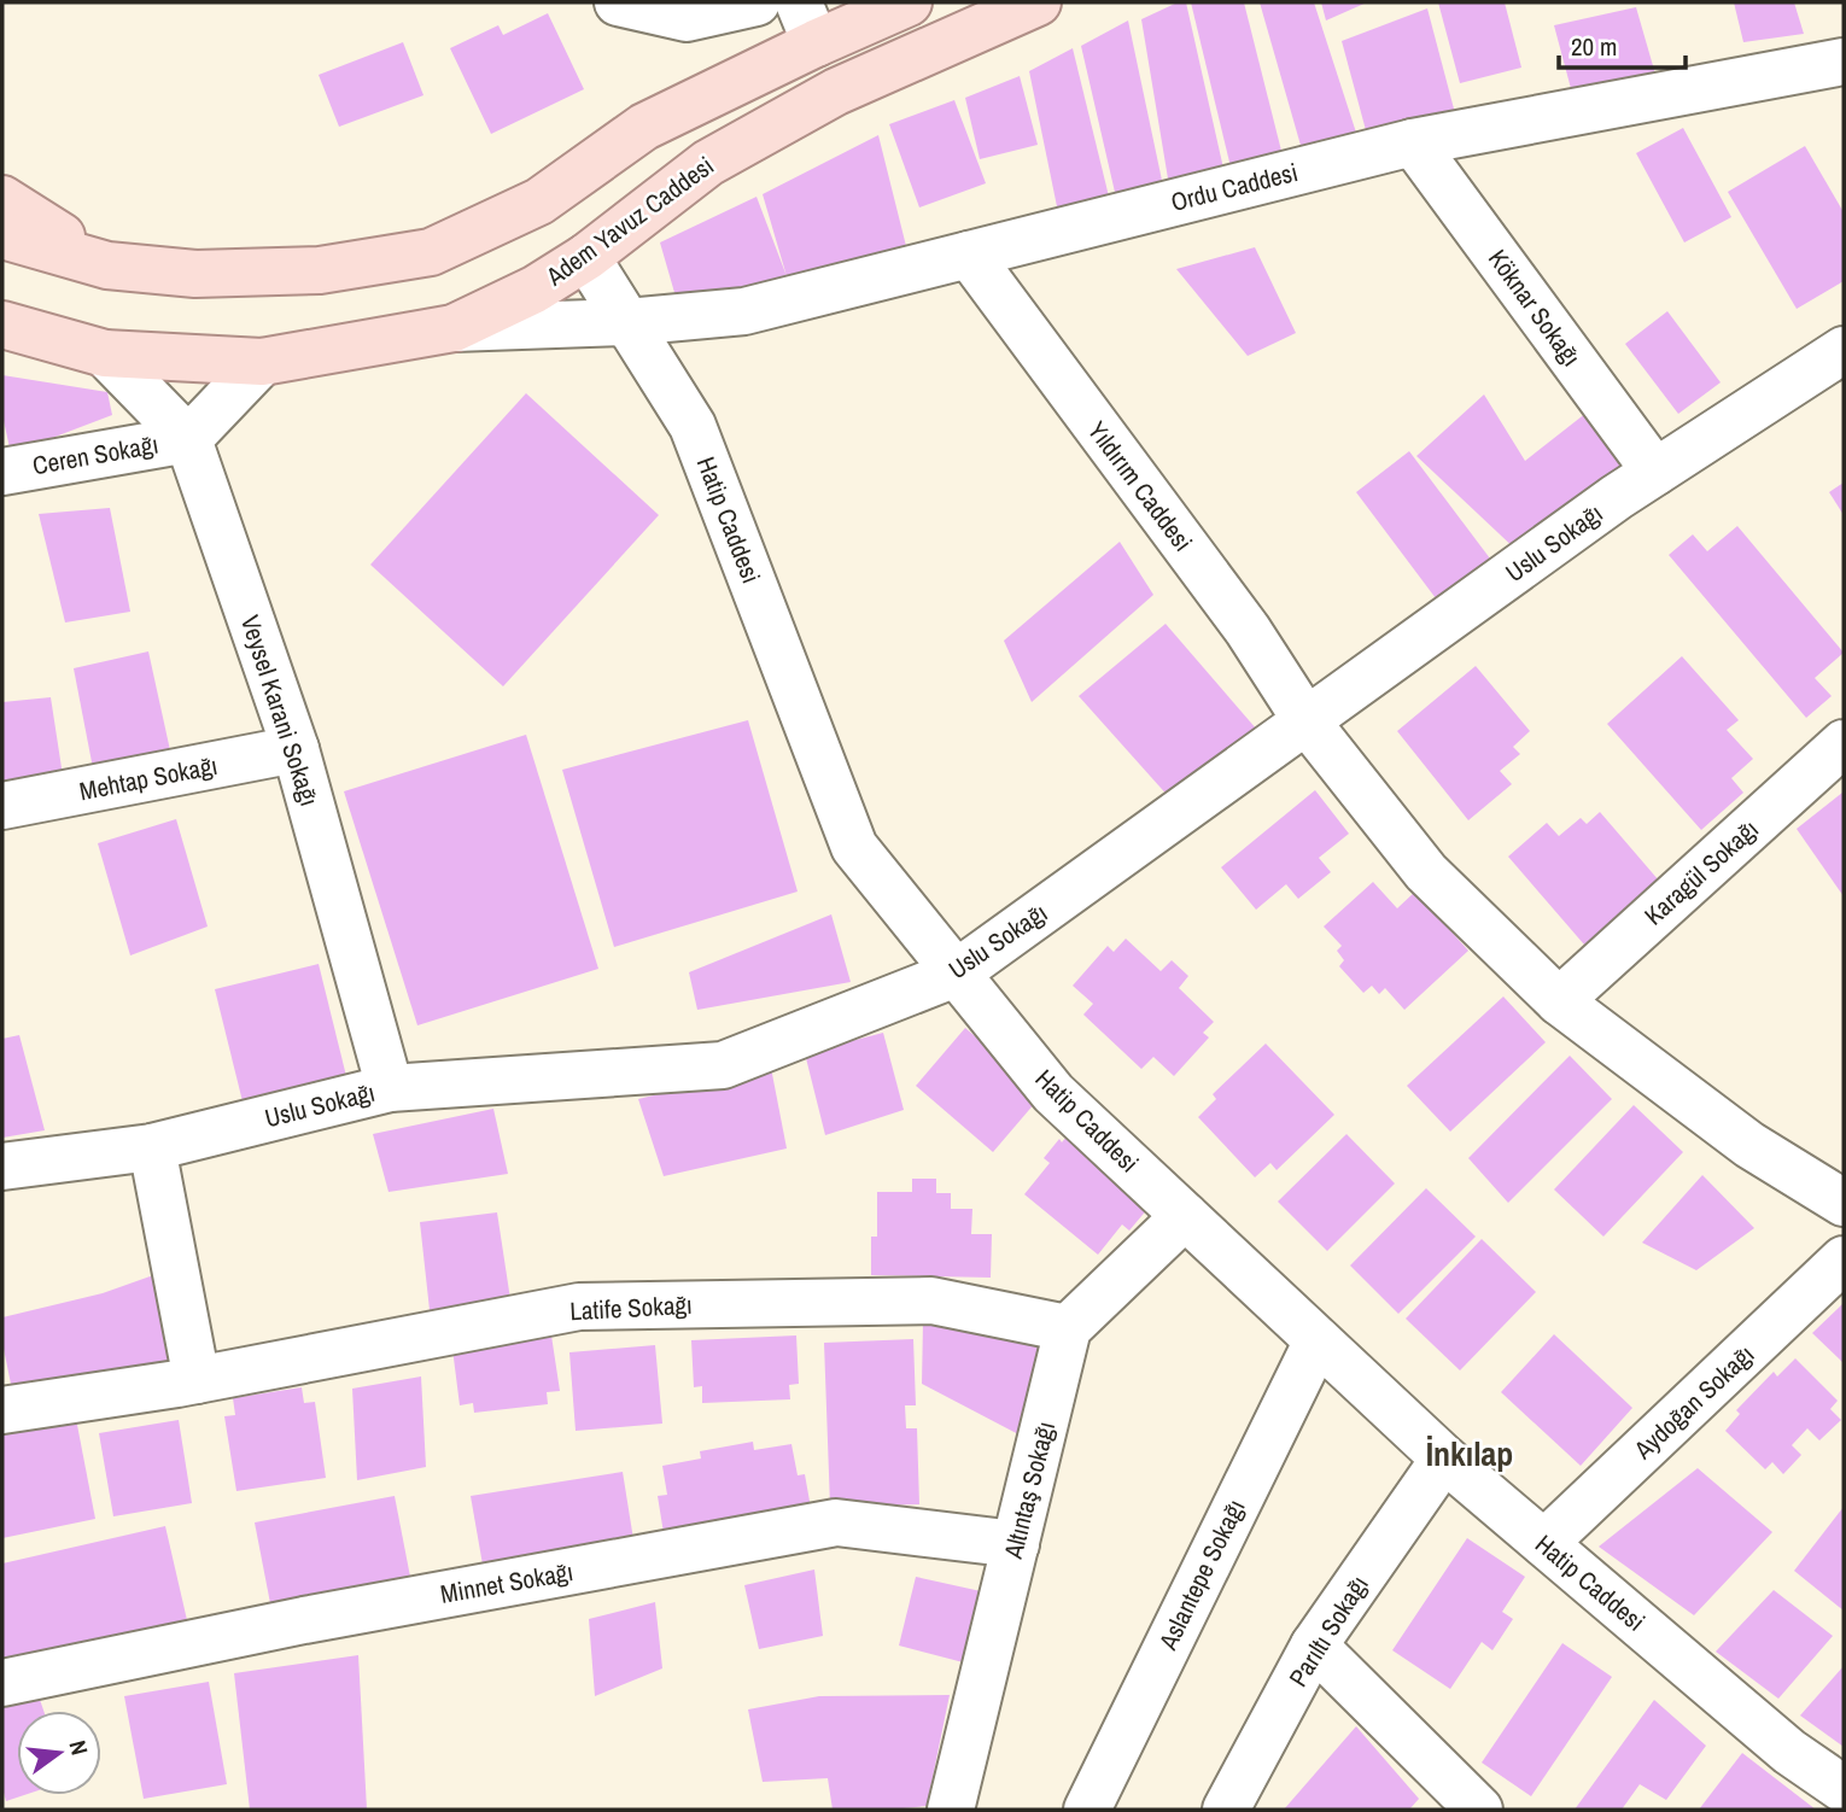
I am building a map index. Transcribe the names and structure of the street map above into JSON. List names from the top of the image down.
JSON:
{
  "streets": {
    "main road": ["Adem Yavuz Caddesi"],
    "street": [
      "Ordu Caddesi",
      "Köknar Sokağı",
      "Ceren Sokağı",
      "Yıldırım Caddesi",
      "Hatip Caddesi",
      "Uslu Sokağı",
      "Veysel Karani Sokağı",
      "Mehtap Sokağı",
      "Karagül Sokağı",
      "Latife Sokağı",
      "Aydoğan Sokağı",
      "Altıntaş Sokağı",
      "Aslantepe Sokağı",
      "Minnet Sokağı",
      "Parıltı Sokağı"
    ]
  },
  "crossings": [
    ["Ordu Caddesi", "Adem Yavuz Caddesi"],
    ["Ordu Caddesi", "Köknar Sokağı"],
    ["Ordu Caddesi", "Yıldırım Caddesi"],
    ["Ordu Caddesi", "Hatip Caddesi"],
    ["Adem Yavuz Caddesi", "Hatip Caddesi"],
    ["Köknar Sokağı", "Uslu Sokağı"],
    ["Ceren Sokağı", "Veysel Karani Sokağı"],
    ["Yıldırım Caddesi", "Uslu Sokağı"],
    ["Yıldırım Caddesi", "Karagül Sokağı"],
    ["Hatip Caddesi", "Uslu Sokağı"],
    ["Hatip Caddesi", "Aydoğan Sokağı"],
    ["Hatip Caddesi", "Aslantepe Sokağı"],
    ["Hatip Caddesi", "Parıltı Sokağı"],
    ["Uslu Sokağı", "Veysel Karani Sokağı"],
    ["Veysel Karani Sokağı", "Mehtap Sokağı"],
    ["Latife Sokağı", "Altıntaş Sokağı"],
    ["Altıntaş Sokağı", "Minnet Sokağı"]
  ],
  "districts": ["İnkılap"],
  "scale_bar": "20 m",
  "north": "right"
}
